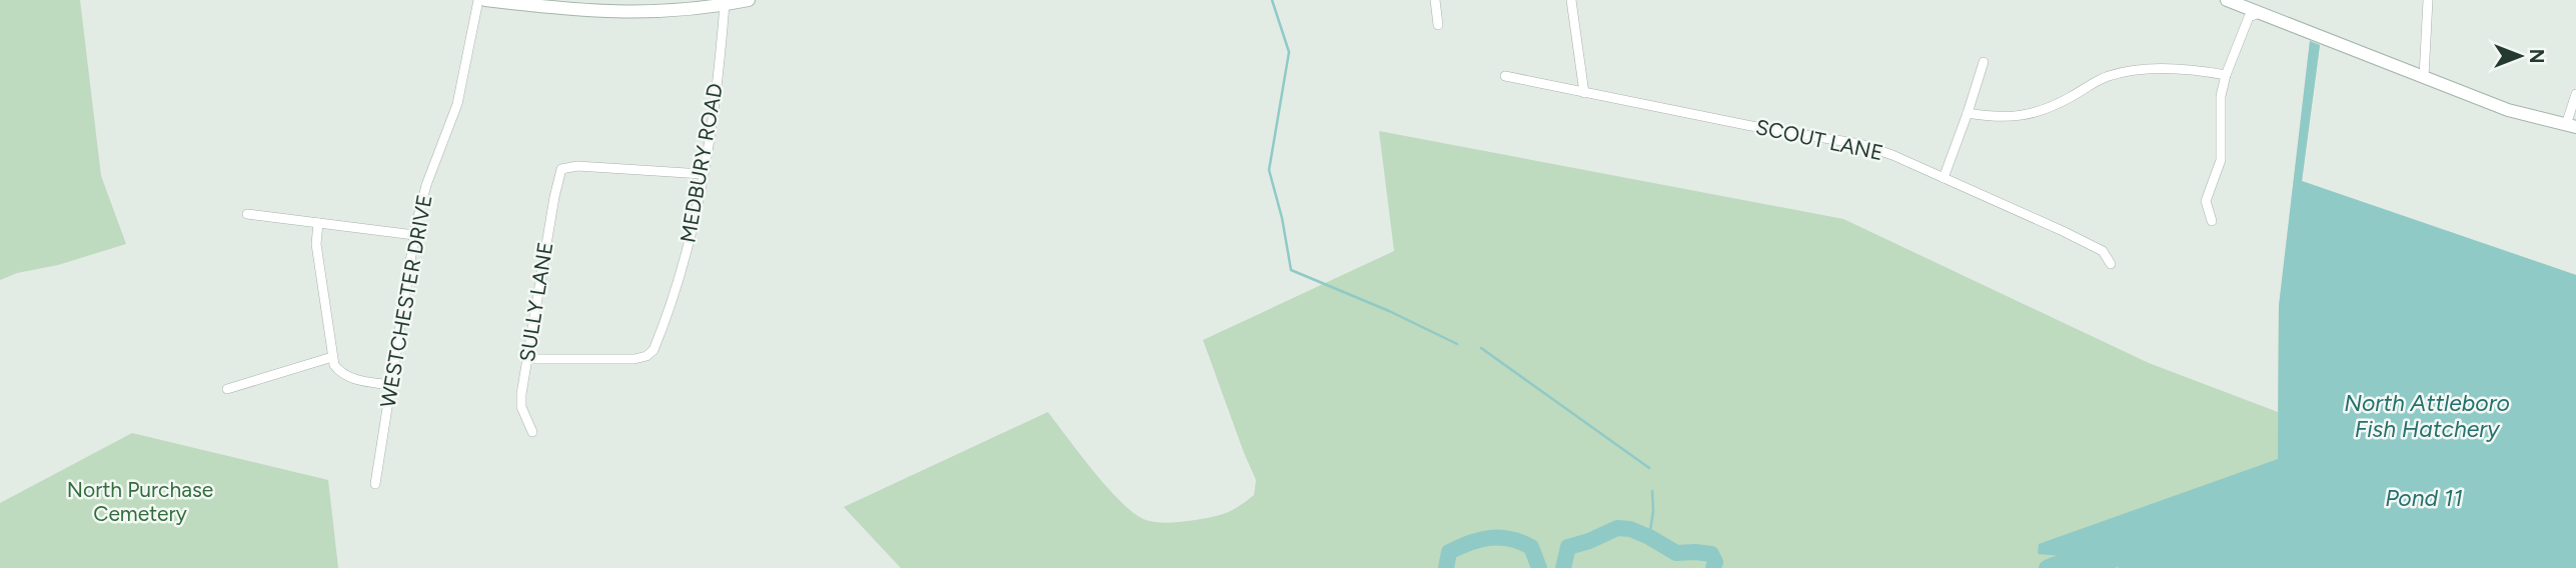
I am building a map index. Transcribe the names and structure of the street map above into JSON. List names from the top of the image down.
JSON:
{
  "streets": {
    "street": [
      "SCOUT LANE",
      "MEDBURY ROAD",
      "WESTCHESTER DRIVE",
      "SULLY LANE"
    ]
  },
  "crossings": [
    ["MEDBURY ROAD", "SULLY LANE"]
  ],
  "water": ["North Attleboro Fish Hatchery", "Pond 11"],
  "parks": ["North Purchase Cemetery"],
  "north": "right"
}
